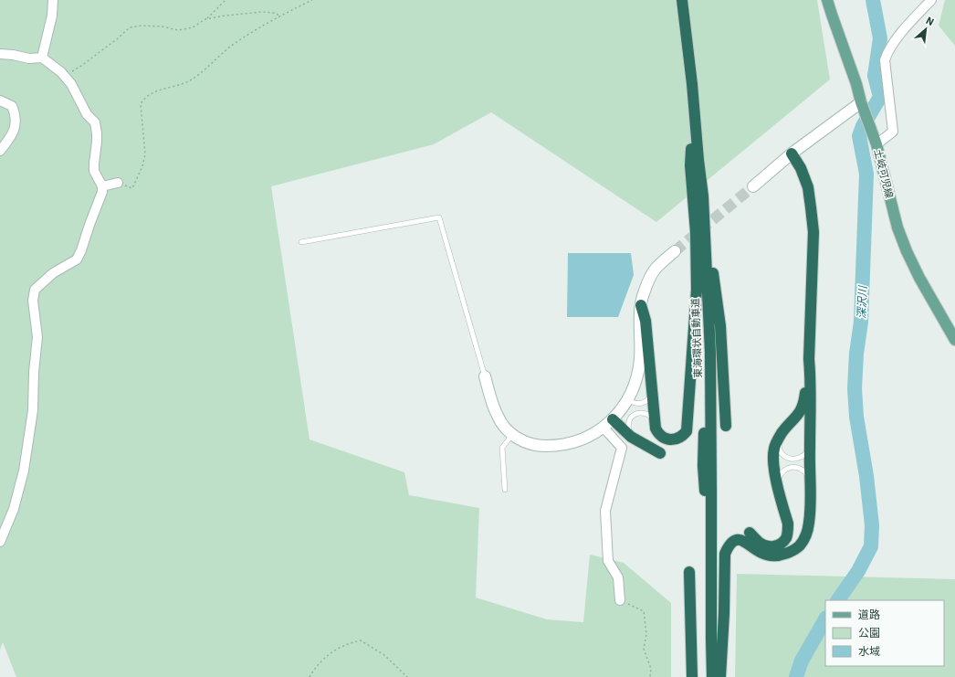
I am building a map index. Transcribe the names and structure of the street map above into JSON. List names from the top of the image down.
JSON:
{
  "streets": {
    "highway": ["東海環状自動車道"],
    "main road": ["土岐可児線"]
  },
  "water": ["深沢川"],
  "legend": ["道路", "公園", "水域"],
  "north": "top right"
}
